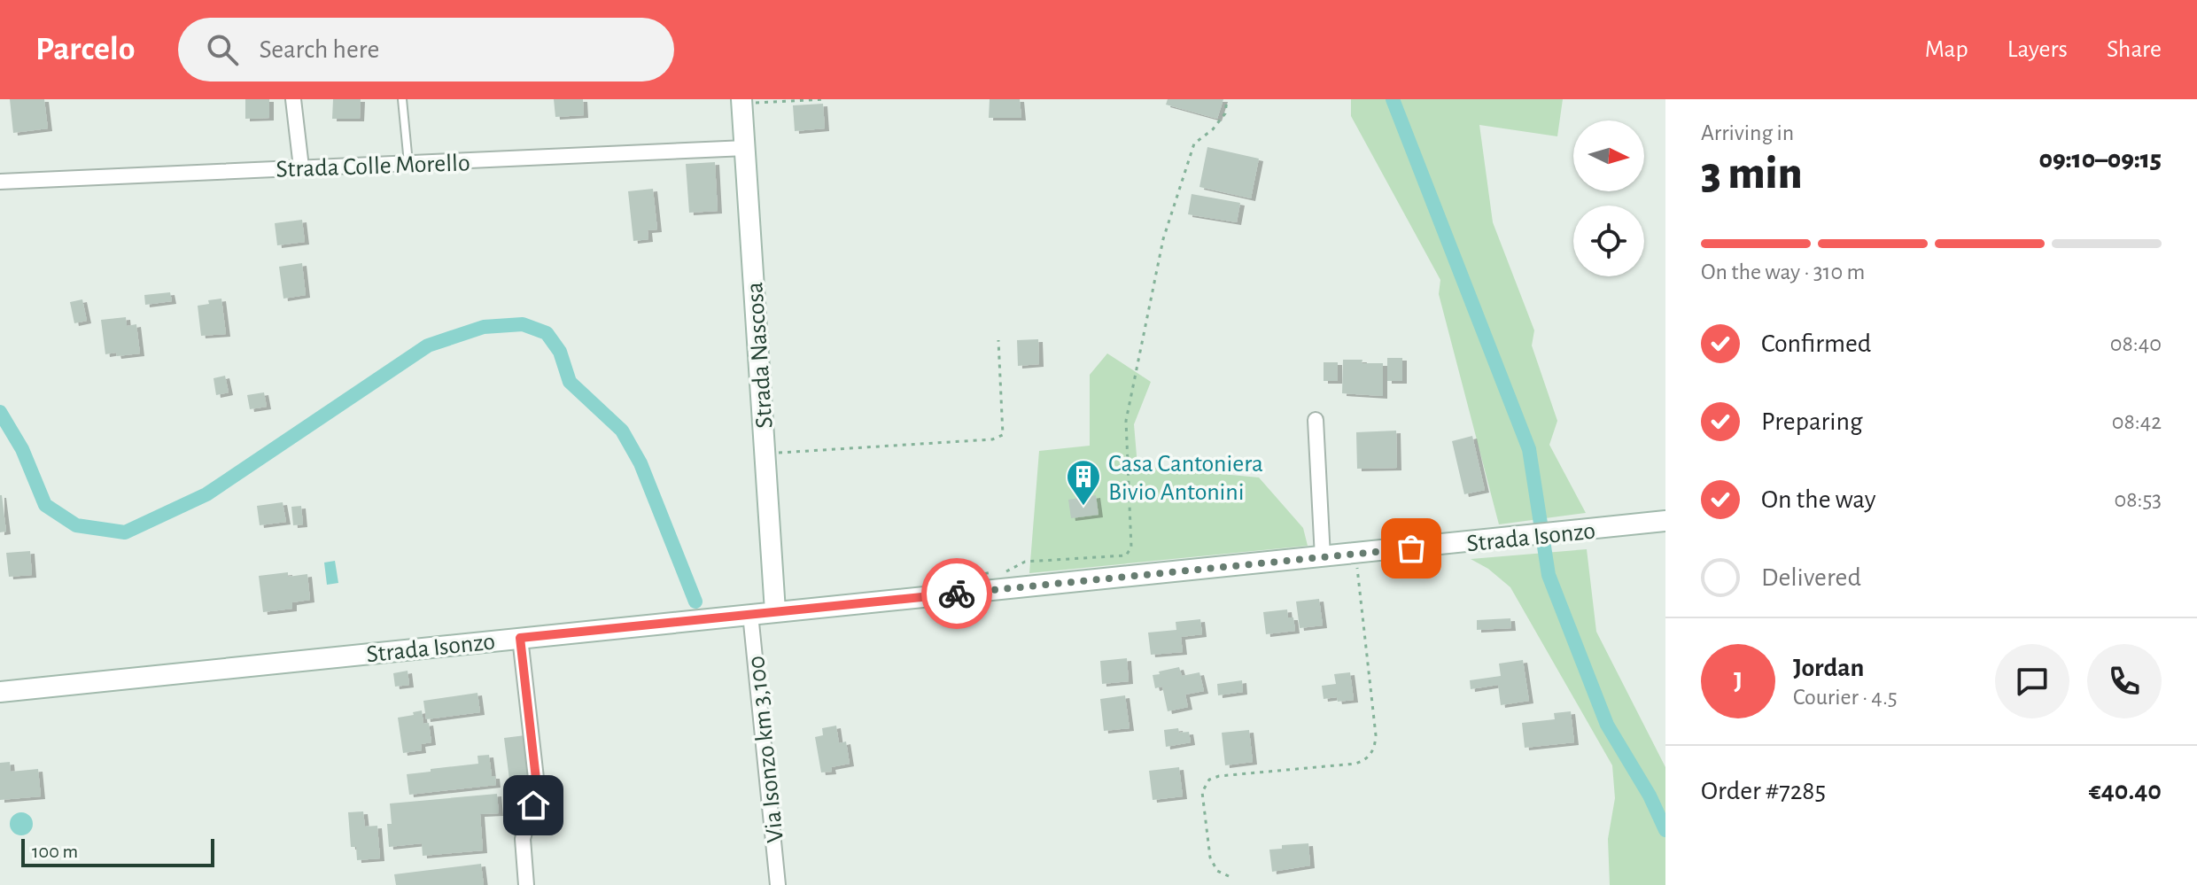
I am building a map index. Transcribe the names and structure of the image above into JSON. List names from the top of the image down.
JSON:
{
  "streets": {
    "main road": ["Strada Nascosa", "Strada Isonzo"],
    "street": ["Strada Colle Morello", "Via Isonzo km 3,100"]
  },
  "crossings": [
    ["Strada Colle Morello", "Strada Nascosa"],
    ["Strada Nascosa", "Strada Isonzo"],
    ["Strada Isonzo", "Via Isonzo km 3,100"]
  ],
  "places": {
    "building": ["Casa Cantoniera Bivio Antonini"]
  },
  "scale_bar": "100 m",
  "north": "right",
  "page": {
    "header": "Parcelo",
    "search": "Search here",
    "nav": ["Map", "Layers", "Share"],
    "heading": ["3 min", "Arriving in", "09:10–09:15"],
    "panel": [
      "Jordan",
      "Courier · 4.5",
      "Order #7285",
      "€40.40"
    ],
    "bar": "On the way · 310 m",
    "list": [
      ["Confirmed", "08:40"],
      ["Preparing", "08:42"],
      ["On the way", "08:53"],
      "Delivered"
    ],
    "round": "J",
    "scale": "100 m"
  }
}
